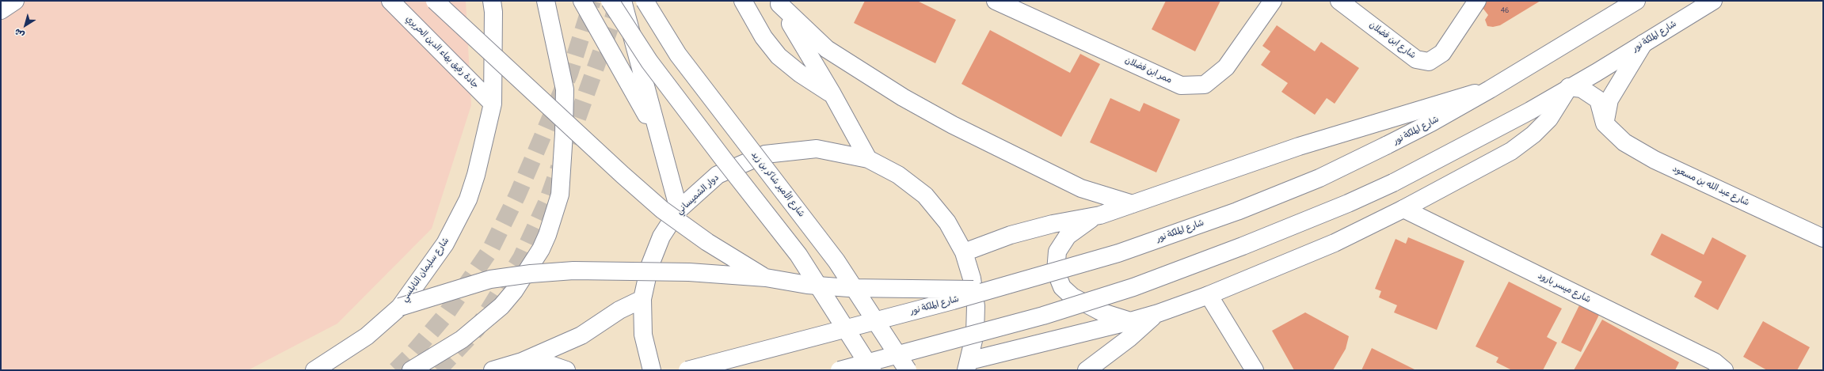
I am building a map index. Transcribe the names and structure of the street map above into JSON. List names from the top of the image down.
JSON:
{
  "streets": {
    "main road": [
      "شارع الملكة نور",
      "شارع ابن فضلان",
      "جادة رفيق بهاء الدين الحريري",
      "ممر ابن فضلان",
      "شارع الأمير شاكر بن زيد",
      "شارع عبد الله بن مسعود",
      "دوار الشميساني",
      "شارع سليمان النابلسي",
      "شارع ميسر بارود"
    ]
  },
  "crossings": [
    ["جادة رفيق بهاء الدين الحريري", "شارع سليمان النابلسي"]
  ],
  "house_numbers": ["46"],
  "north": "bottom left"
}
